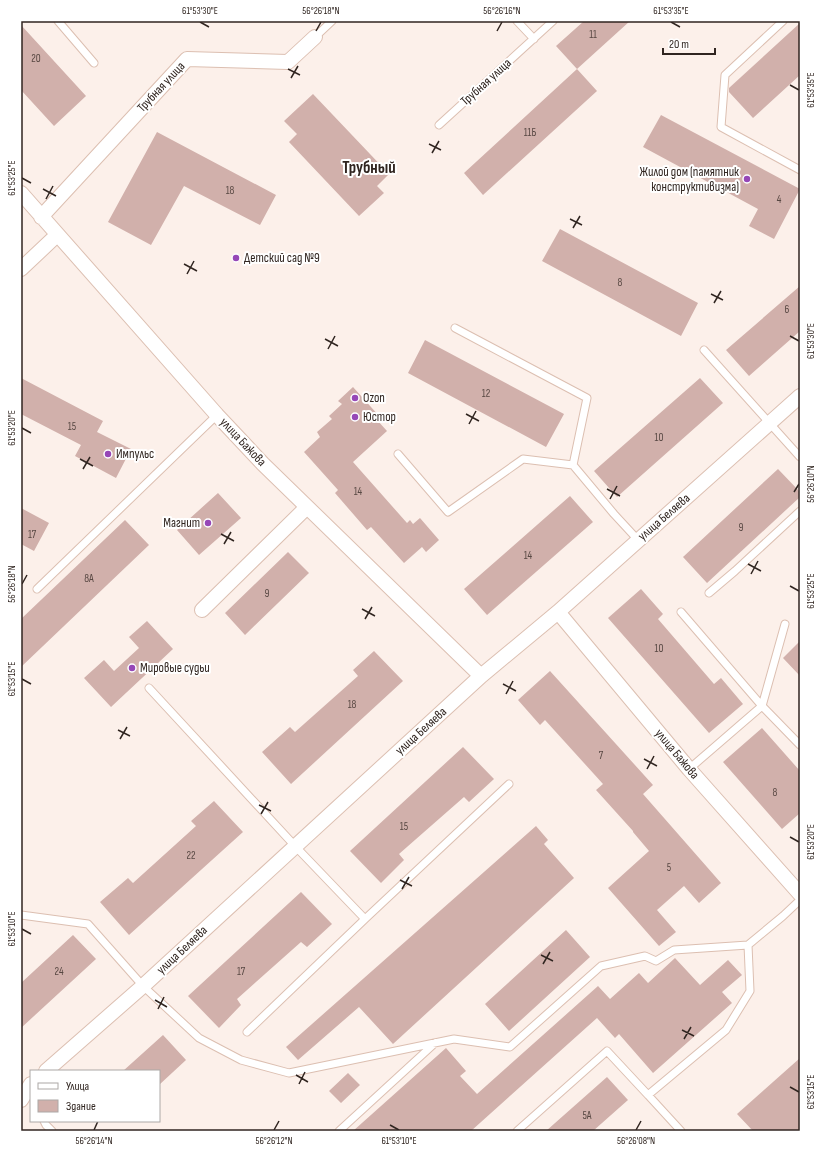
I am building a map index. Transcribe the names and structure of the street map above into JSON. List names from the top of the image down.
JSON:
{
  "streets": {
    "street": ["Трубная улица", "улица Бажова", "улица Беляева"]
  },
  "crossings": [
    ["Трубная улица", "улица Бажова"],
    ["улица Бажова", "улица Беляева"]
  ],
  "districts": ["Трубный"],
  "places": [
    "Жилой дом (памятник конструктивизма)",
    "Детский сад №9",
    "Ozon",
    "Юстор",
    "Импульс",
    "Магнит",
    "Мировые судьи"
  ],
  "house_numbers": [
    "11",
    "20",
    "11Б",
    "18",
    "4",
    "8",
    "6",
    "12",
    "15",
    "10",
    "14",
    "9",
    "17",
    "14",
    "8А",
    "9",
    "10",
    "18",
    "7",
    "8",
    "15",
    "22",
    "5",
    "24",
    "17",
    "5А"
  ],
  "legend": ["Улица", "Здание"],
  "scale_bar": "20 m",
  "coordinates": [
    "61°53'30\"E",
    "56°26'18\"N",
    "56°26'16\"N",
    "61°53'35\"E",
    "61°53'25\"E",
    "61°53'20\"E",
    "56°26'10\"N",
    "61°53'15\"E",
    "61°53'10\"E",
    "56°26'14\"N",
    "56°26'12\"N",
    "56°26'08\"N"
  ]
}
